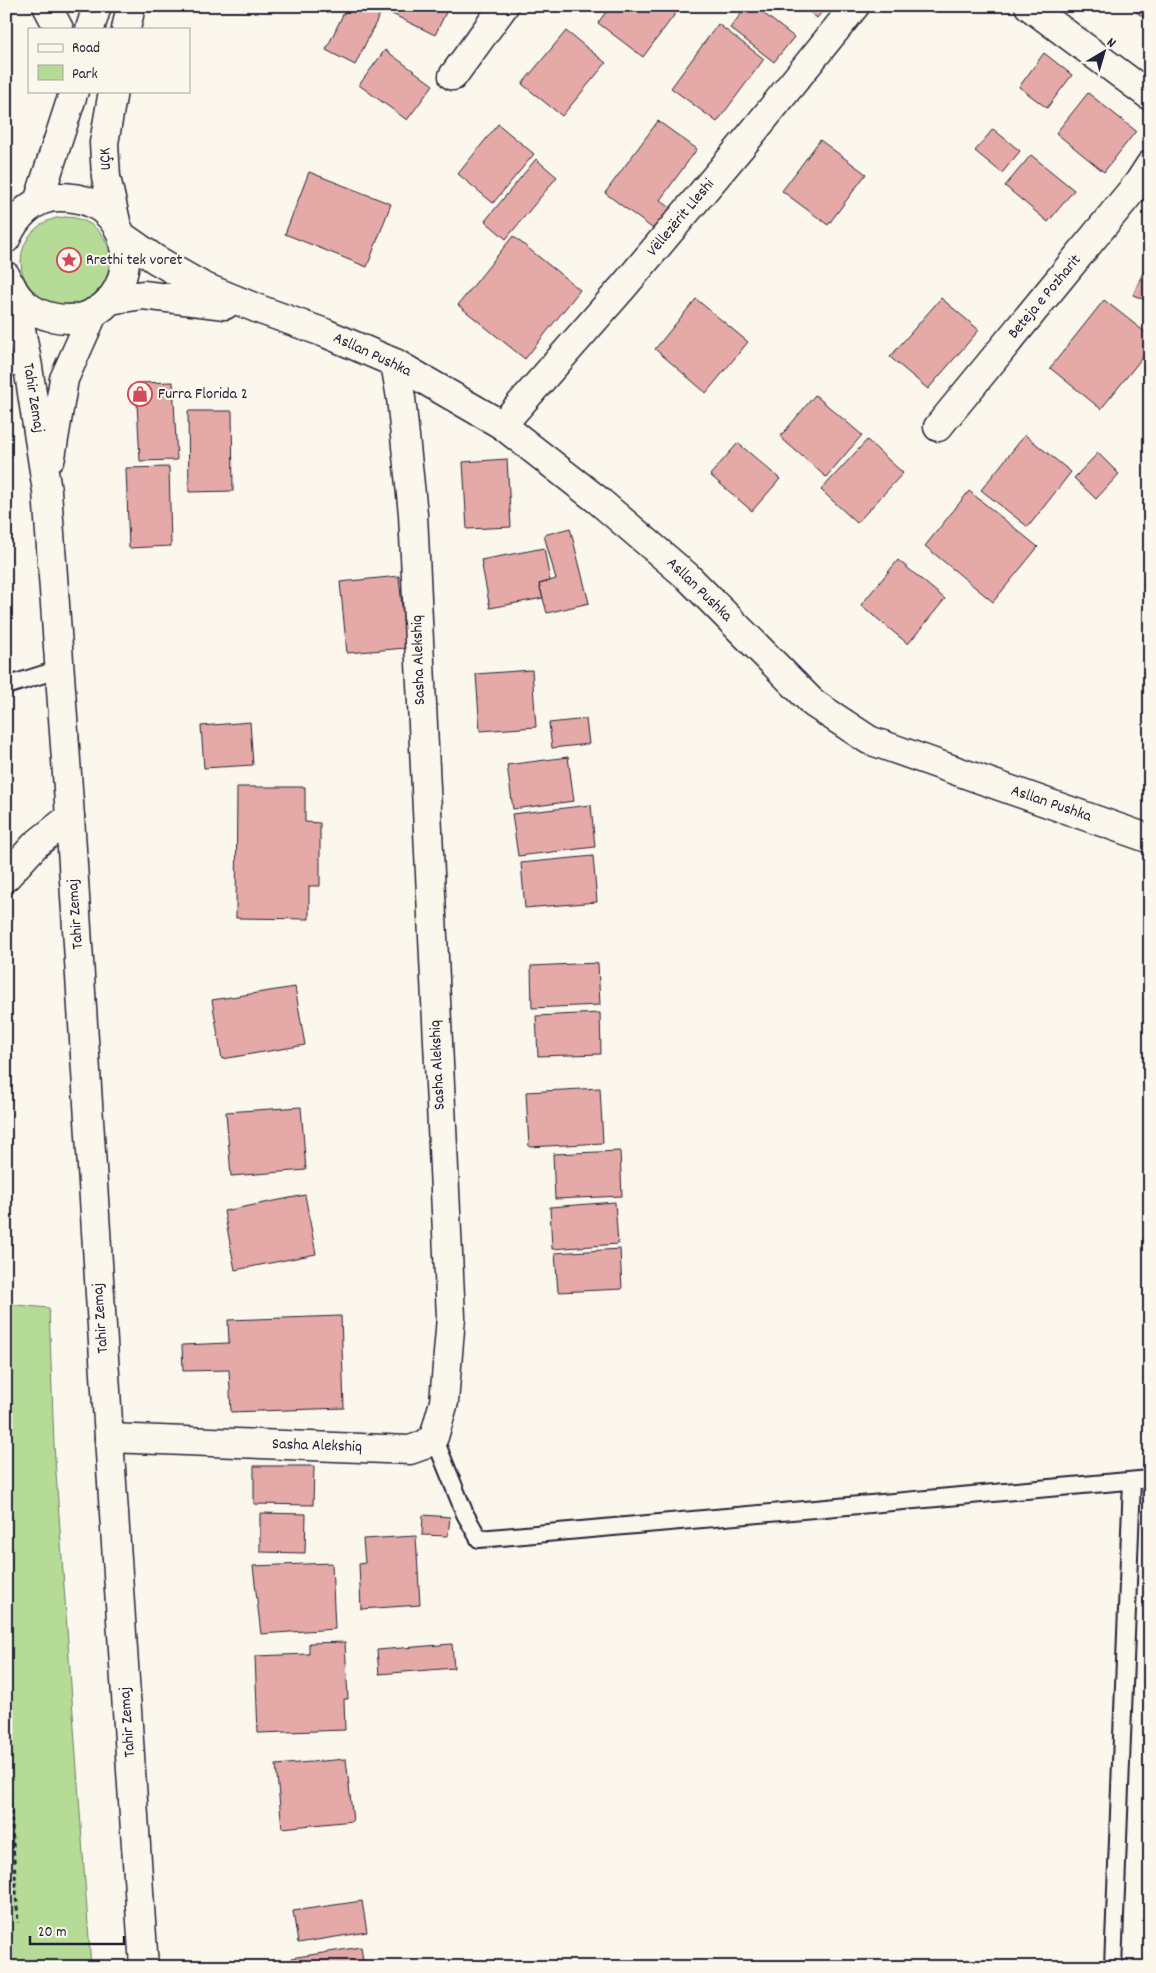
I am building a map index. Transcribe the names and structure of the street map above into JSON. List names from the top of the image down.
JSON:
{
  "streets": {
    "main road": [
      "UÇK",
      "Vëllezërit Lleshi",
      "Beteja e Pozharit",
      "Asllan Pushka",
      "Tahir Zemaj",
      "Sasha Alekshiq"
    ]
  },
  "crossings": [
    ["UÇK", "Asllan Pushka"],
    ["UÇK", "Tahir Zemaj"],
    ["Vëllezërit Lleshi", "Asllan Pushka"],
    ["Asllan Pushka", "Tahir Zemaj"],
    ["Asllan Pushka", "Sasha Alekshiq"],
    ["Tahir Zemaj", "Sasha Alekshiq"]
  ],
  "places": {
    "place": ["Rrethi tek voret"],
    "shop": ["Furra Florida 2"]
  },
  "legend": ["Road", "Park"],
  "scale_bar": "20 m",
  "north": "top right"
}
